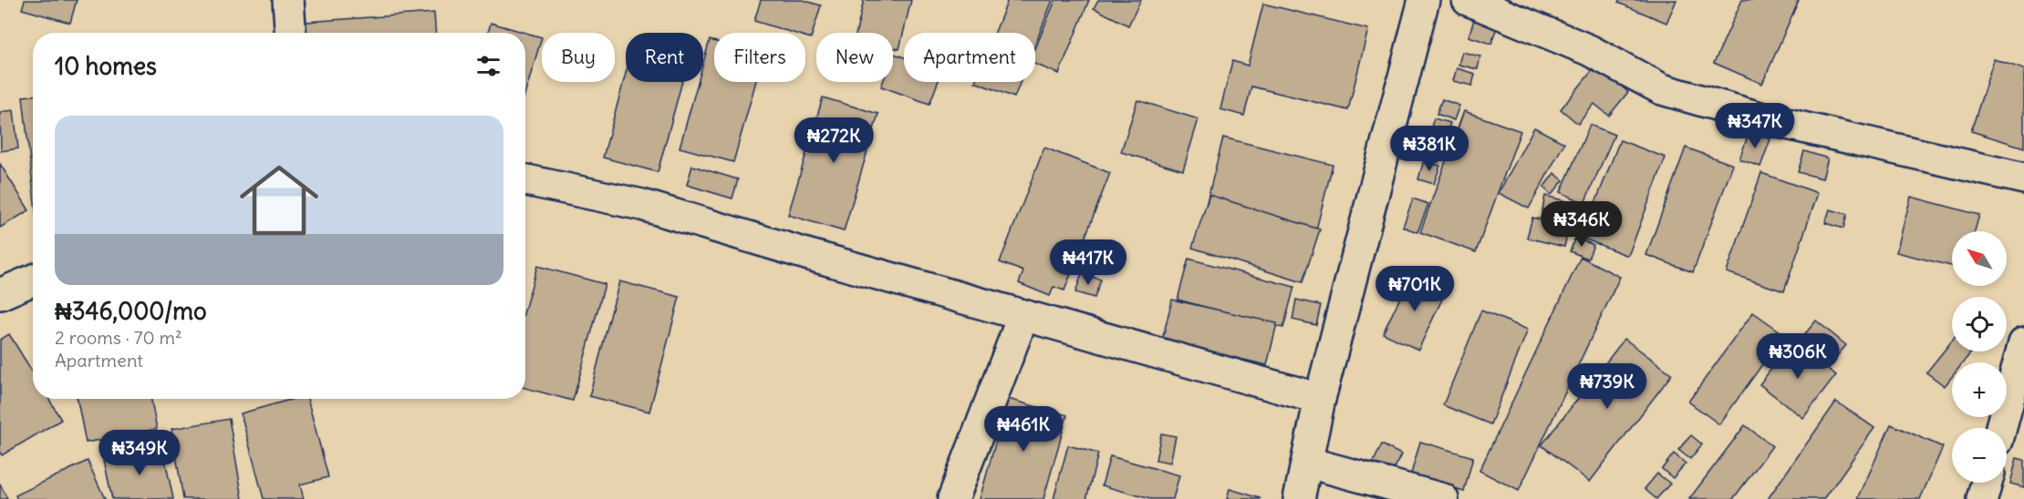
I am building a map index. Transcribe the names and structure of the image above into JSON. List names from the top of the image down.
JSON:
{
  "north": "top left",
  "page": {
    "chip": [
      "Buy",
      "Rent",
      "Filters",
      "New",
      "Apartment"
    ],
    "heading": "10 homes",
    "list": [
      {
        "name": "₦346,000/mo",
        "note": "2 rooms · 70 m² · Apartment"
      }
    ],
    "price": [
      "₦347K",
      "₦272K",
      "₦381K",
      "₦346K",
      "₦417K",
      "₦701K",
      "₦306K",
      "₦739K",
      "₦461K",
      "₦349K"
    ],
    "map_buttons": ["+", "−"]
  }
}
